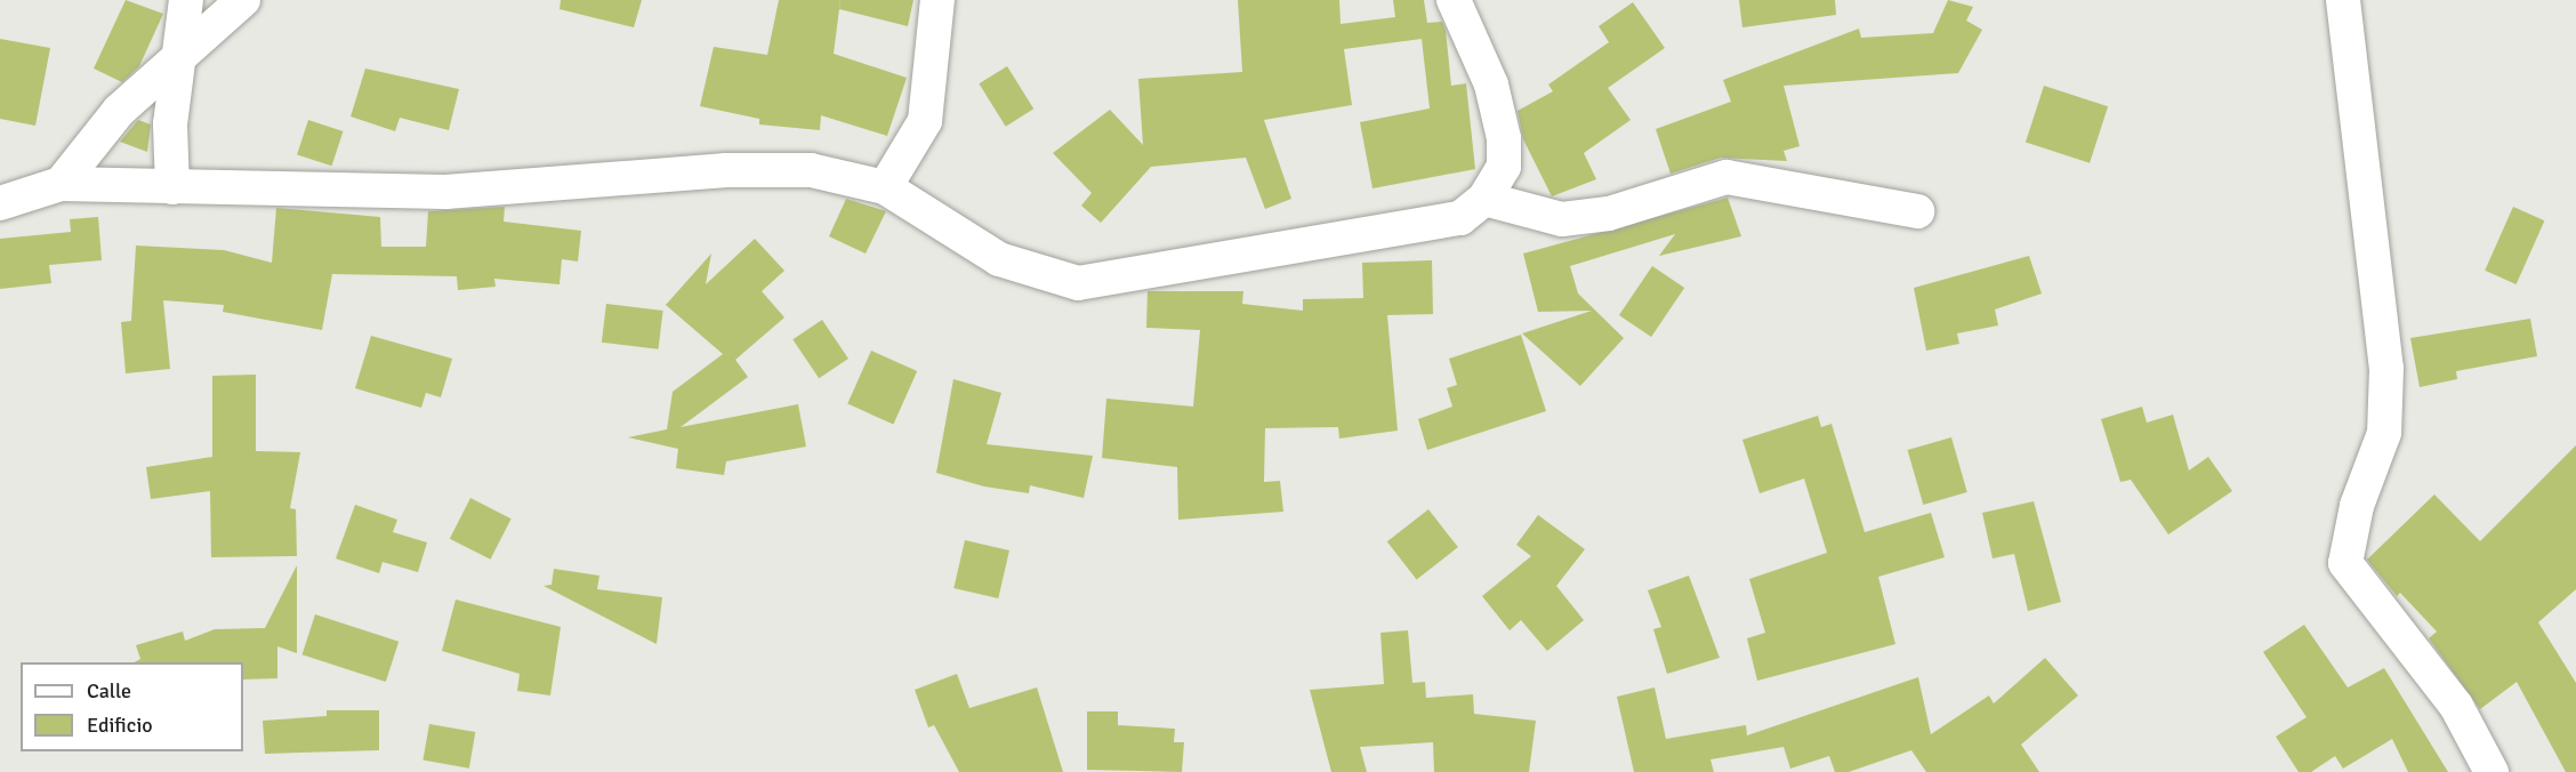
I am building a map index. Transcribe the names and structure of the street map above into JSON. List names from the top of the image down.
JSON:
{
  "legend": ["Calle", "Edificio"]
}
